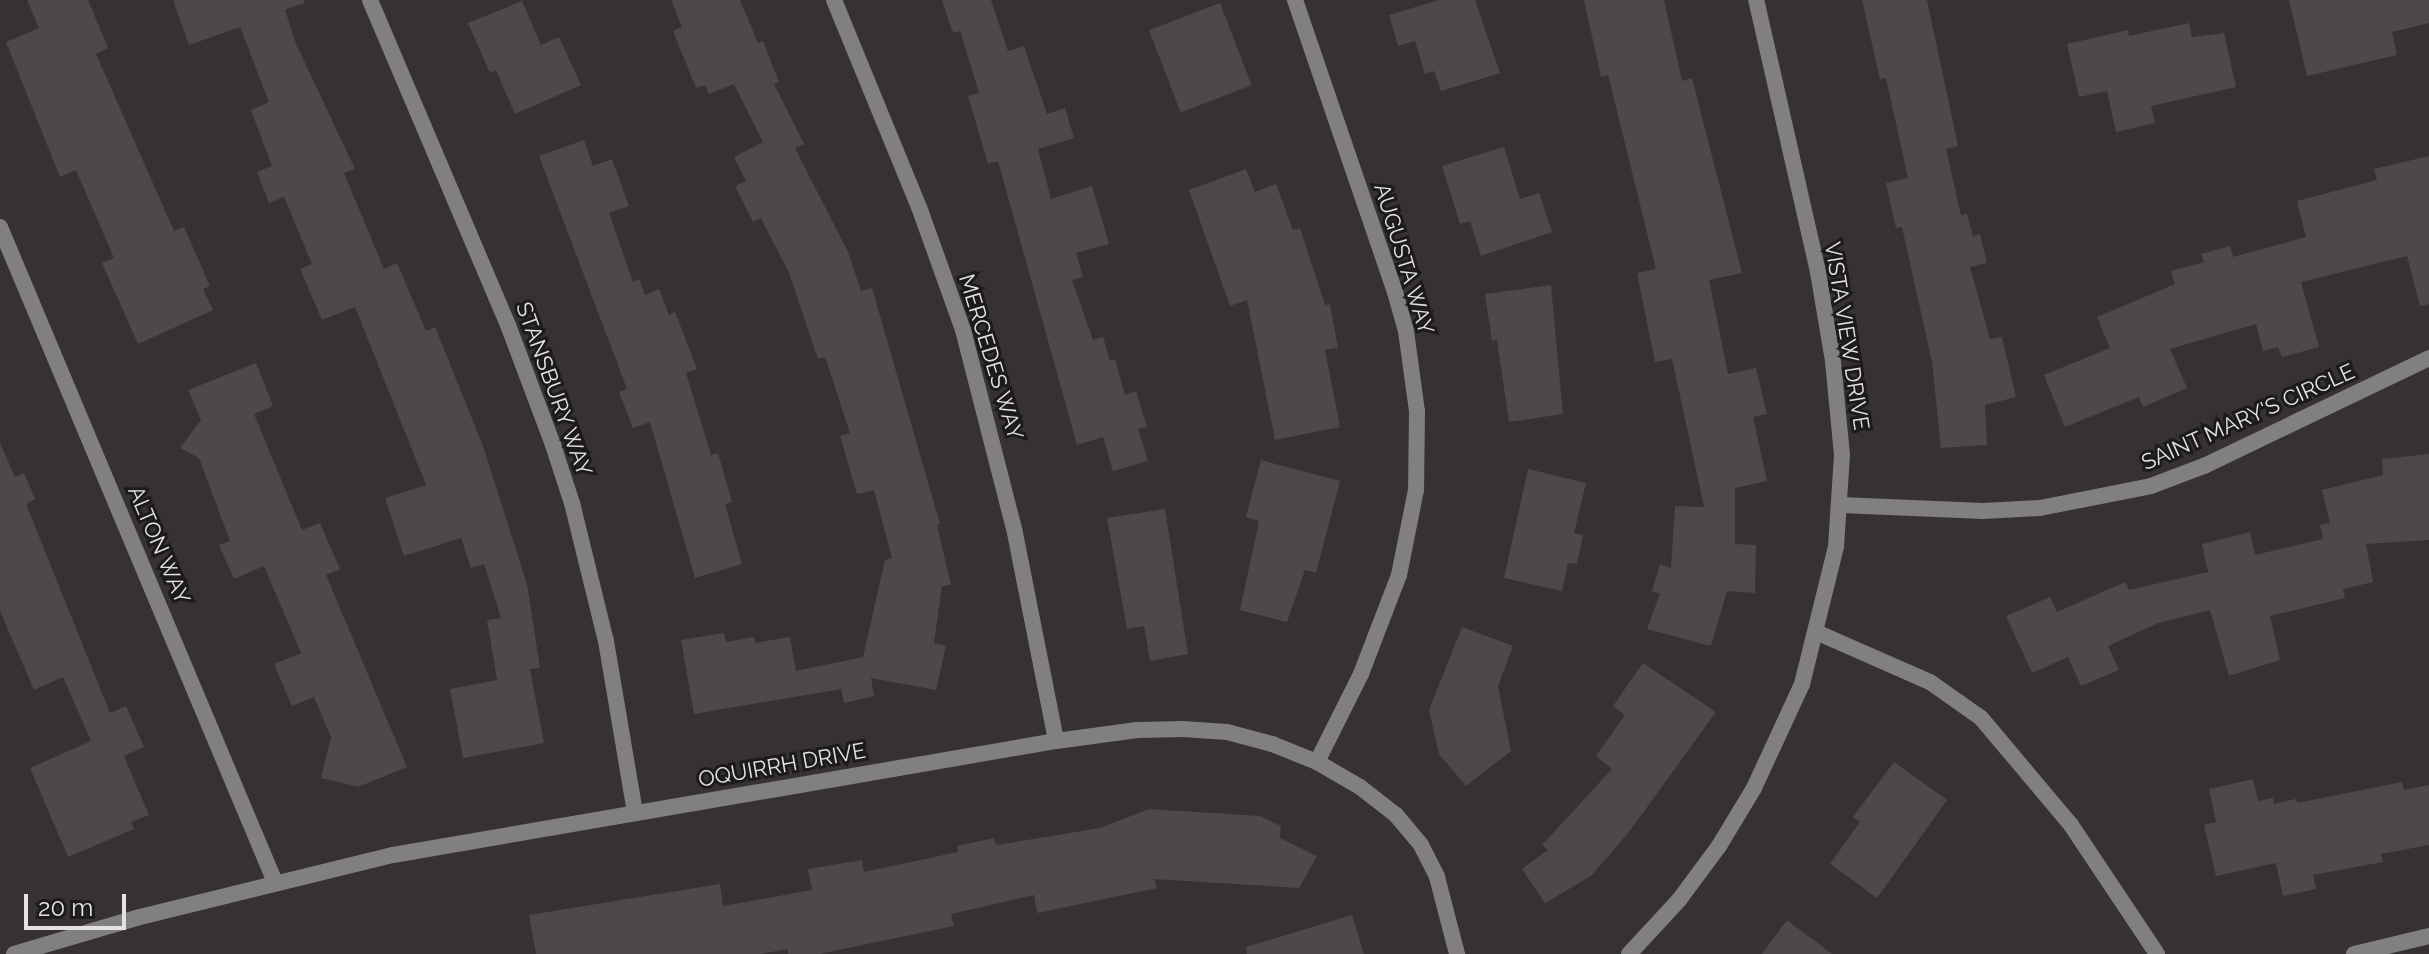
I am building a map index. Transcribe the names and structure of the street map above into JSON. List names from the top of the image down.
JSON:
{
  "streets": {
    "street": [
      "AUGUSTA WAY",
      "VISTA VIEW DRIVE",
      "MERCEDES WAY",
      "STANSBURY WAY",
      "SAINT MARY'S CIRCLE",
      "ALTON WAY",
      "OQUIRRH DRIVE"
    ]
  },
  "crossings": [
    ["AUGUSTA WAY", "OQUIRRH DRIVE"],
    ["VISTA VIEW DRIVE", "SAINT MARY'S CIRCLE"],
    ["MERCEDES WAY", "OQUIRRH DRIVE"],
    ["STANSBURY WAY", "OQUIRRH DRIVE"],
    ["ALTON WAY", "OQUIRRH DRIVE"]
  ],
  "scale_bar": "20 m"
}
